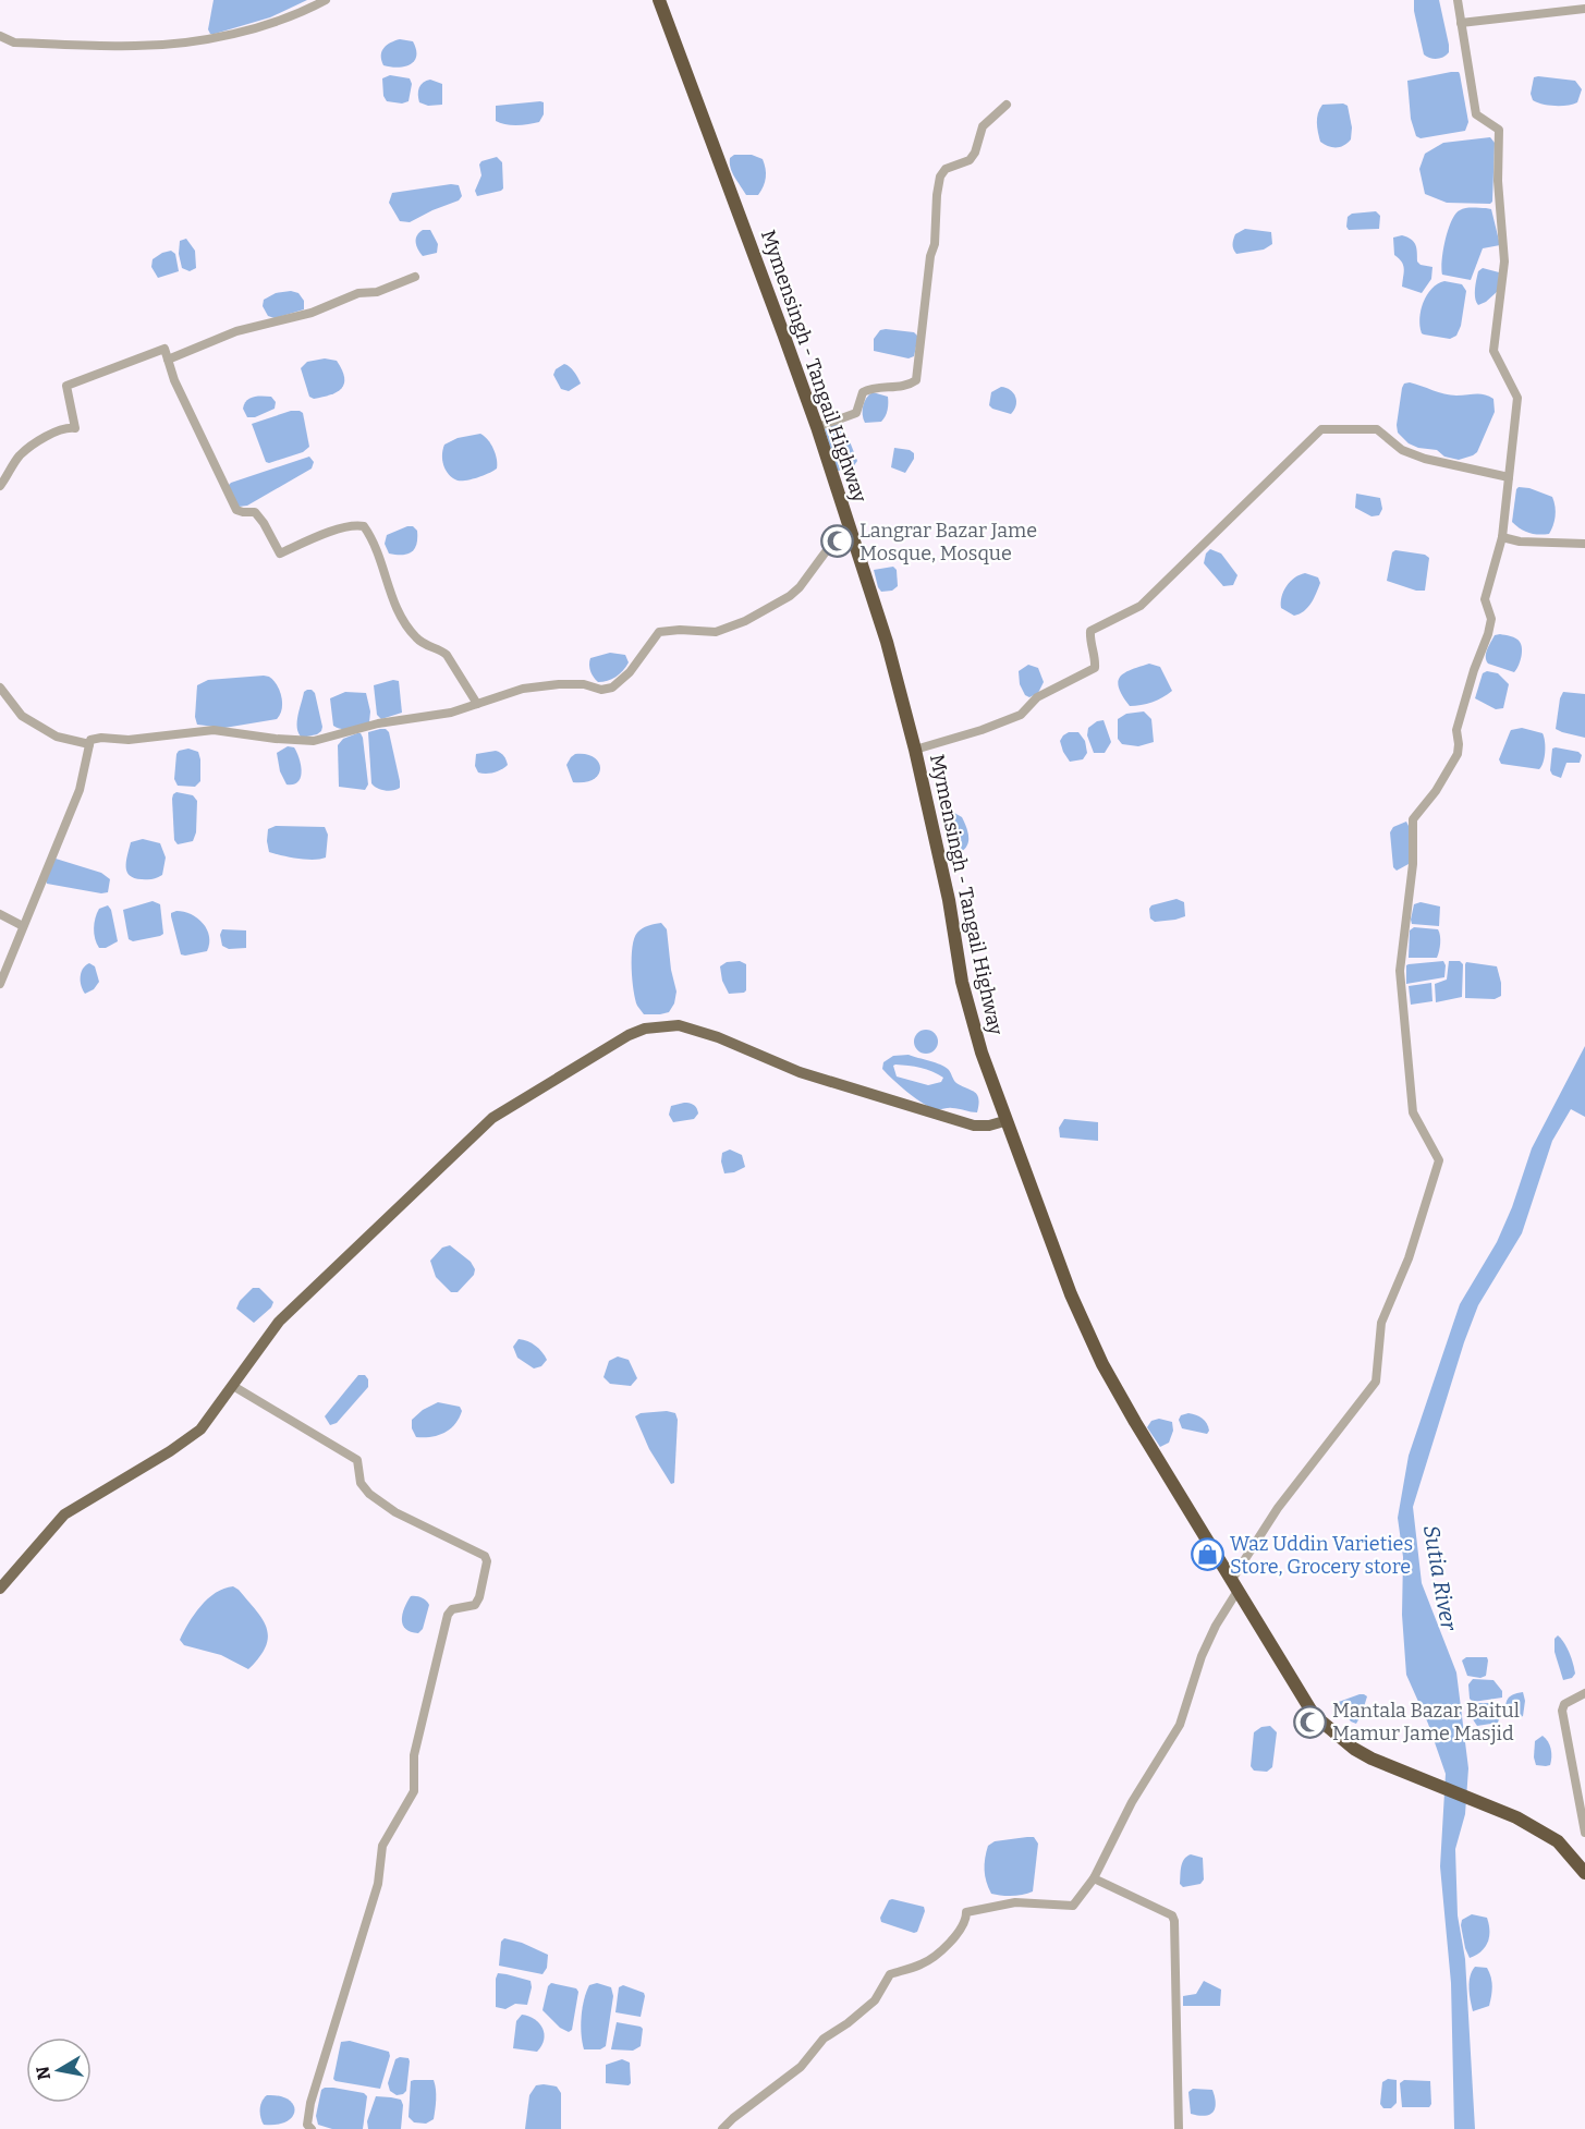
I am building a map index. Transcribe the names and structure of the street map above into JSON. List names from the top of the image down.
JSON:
{
  "streets": {
    "highway": ["Mymensingh - Tangail Highway"]
  },
  "water": ["Sutia River"],
  "places": {
    "mosque": ["Langrar Bazar Jame Mosque, Mosque", "Mantala Bazar Baitul Mamur Jame Masjid"],
    "shop": ["Waz Uddin Varieties Store, Grocery store"]
  },
  "north": "left"
}
